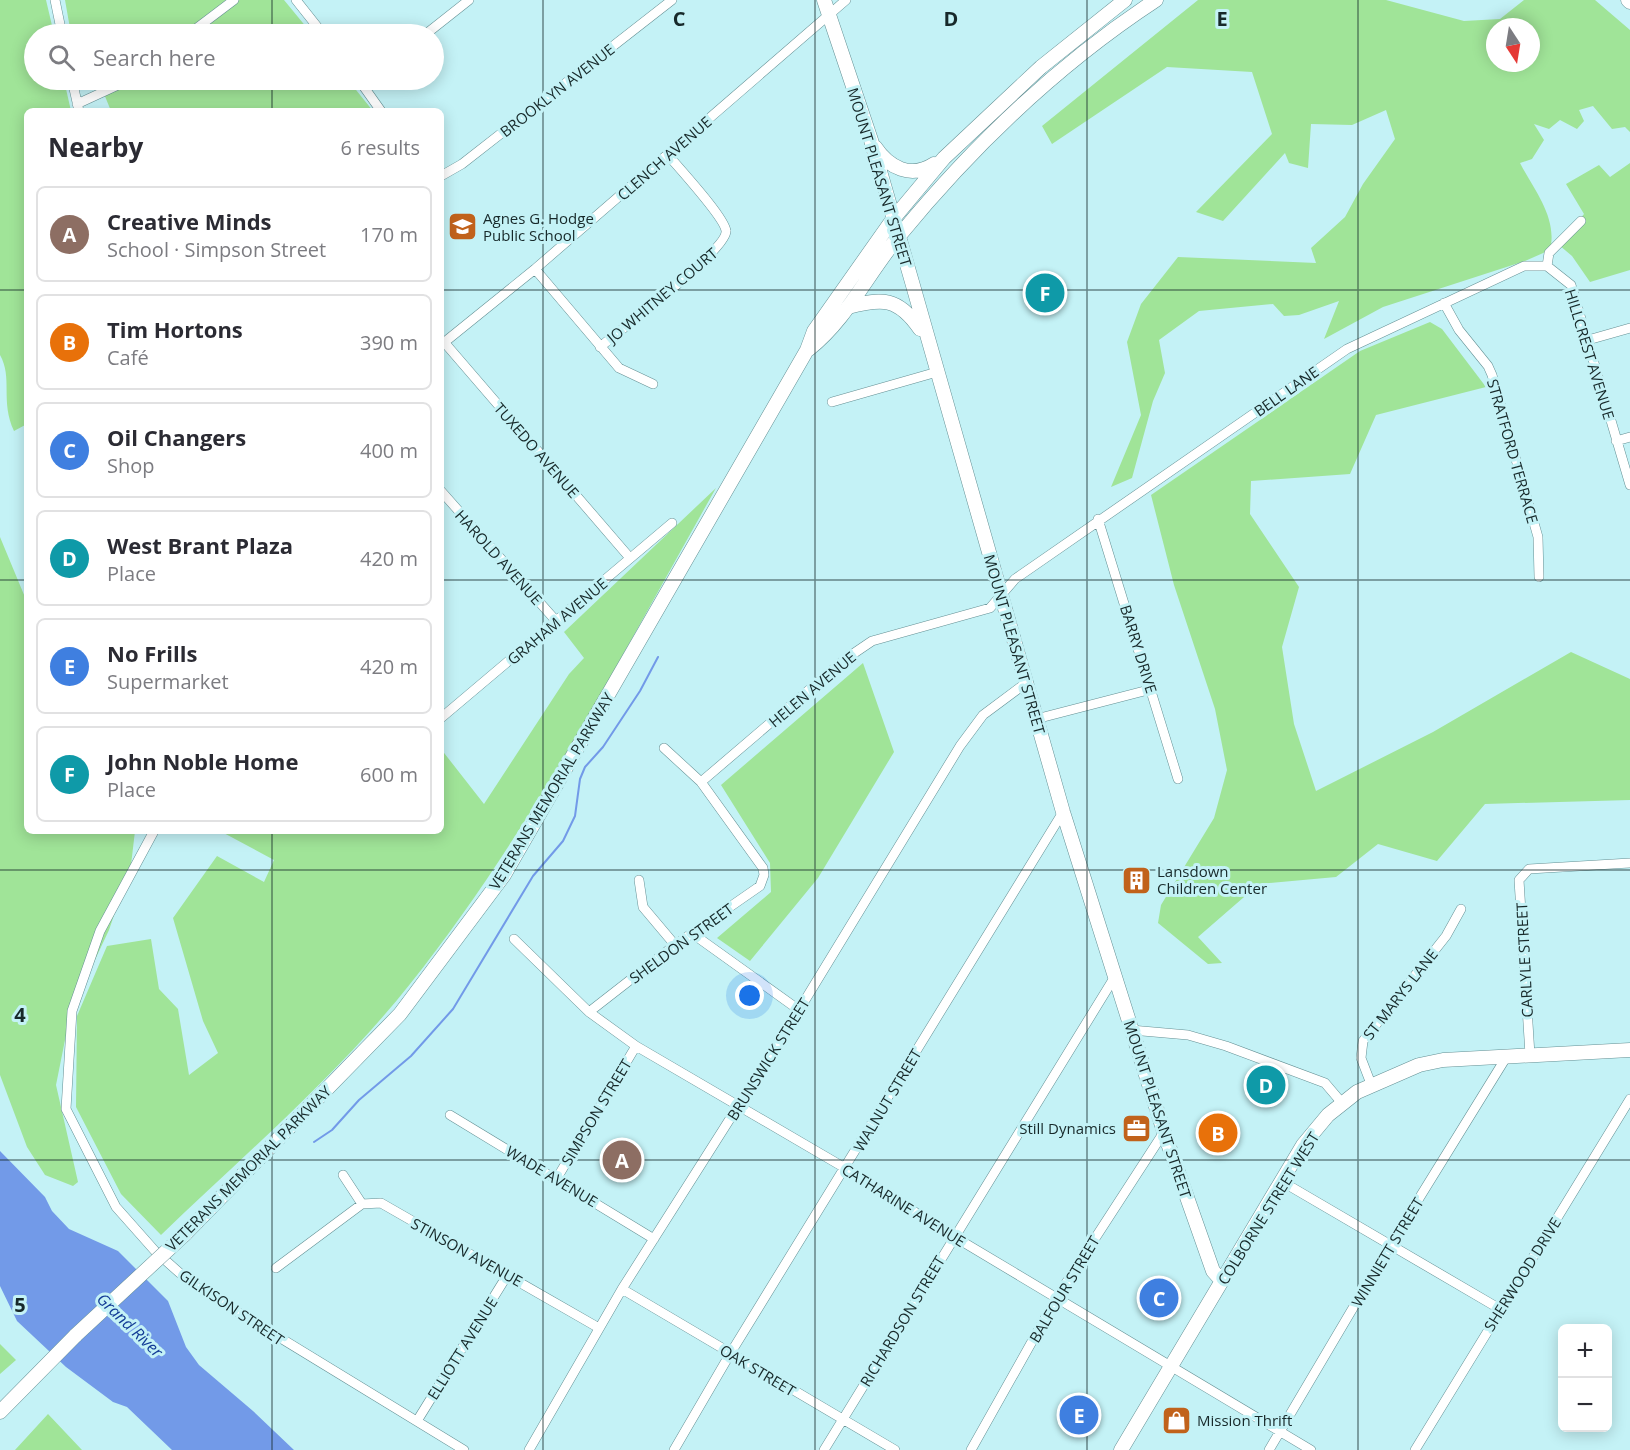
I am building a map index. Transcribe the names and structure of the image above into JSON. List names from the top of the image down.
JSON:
{
  "streets": {
    "main road": ["MOUNT PLEASANT STREET", "VETERANS MEMORIAL PARKWAY", "COLBORNE STREET WEST"],
    "street": [
      "BROOKLYN AVENUE",
      "CLENCH AVENUE",
      "JO WHITNEY COURT",
      "HILLCREST AVENUE",
      "BELL LANE",
      "TUXEDO AVENUE",
      "STRATFORD TERRACE",
      "HAROLD AVENUE",
      "GRAHAM AVENUE",
      "BARRY DRIVE",
      "HELEN AVENUE",
      "SHELDON STREET",
      "CARLYLE STREET",
      "ST MARYS LANE",
      "BRUNSWICK STREET",
      "WALNUT STREET",
      "SIMPSON STREET",
      "WADE AVENUE",
      "CATHARINE AVENUE",
      "STINSON AVENUE",
      "WINNIETT STREET",
      "SHERWOOD DRIVE",
      "BALFOUR STREET",
      "GILKISON STREET",
      "RICHARDSON STREET",
      "ELLIOTT AVENUE",
      "OAK STREET"
    ]
  },
  "crossings": [
    ["CLENCH AVENUE", "MOUNT PLEASANT STREET"],
    ["CLENCH AVENUE", "JO WHITNEY COURT"],
    ["MOUNT PLEASANT STREET", "BELL LANE"],
    ["MOUNT PLEASANT STREET", "HELEN AVENUE"],
    ["MOUNT PLEASANT STREET", "VETERANS MEMORIAL PARKWAY"],
    ["MOUNT PLEASANT STREET", "BRUNSWICK STREET"],
    ["MOUNT PLEASANT STREET", "WALNUT STREET"],
    ["MOUNT PLEASANT STREET", "COLBORNE STREET WEST"],
    ["MOUNT PLEASANT STREET", "BALFOUR STREET"],
    ["MOUNT PLEASANT STREET", "RICHARDSON STREET"],
    ["HILLCREST AVENUE", "BELL LANE"],
    ["BELL LANE", "STRATFORD TERRACE"],
    ["BELL LANE", "BARRY DRIVE"],
    ["BELL LANE", "HELEN AVENUE"],
    ["TUXEDO AVENUE", "GRAHAM AVENUE"],
    ["HAROLD AVENUE", "GRAHAM AVENUE"],
    ["HELEN AVENUE", "SHELDON STREET"],
    ["SHELDON STREET", "CATHARINE AVENUE"],
    ["CARLYLE STREET", "COLBORNE STREET WEST"],
    ["ST MARYS LANE", "COLBORNE STREET WEST"],
    ["BRUNSWICK STREET", "WADE AVENUE"],
    ["BRUNSWICK STREET", "CATHARINE AVENUE"],
    ["BRUNSWICK STREET", "STINSON AVENUE"],
    ["BRUNSWICK STREET", "OAK STREET"],
    ["WALNUT STREET", "CATHARINE AVENUE"],
    ["WALNUT STREET", "OAK STREET"],
    ["SIMPSON STREET", "WADE AVENUE"],
    ["SIMPSON STREET", "CATHARINE AVENUE"],
    ["CATHARINE AVENUE", "COLBORNE STREET WEST"],
    ["CATHARINE AVENUE", "WINNIETT STREET"],
    ["CATHARINE AVENUE", "BALFOUR STREET"],
    ["CATHARINE AVENUE", "RICHARDSON STREET"],
    ["COLBORNE STREET WEST", "WINNIETT STREET"],
    ["STINSON AVENUE", "ELLIOTT AVENUE"],
    ["GILKISON STREET", "ELLIOTT AVENUE"],
    ["RICHARDSON STREET", "OAK STREET"]
  ],
  "water": ["Grand River"],
  "places": {
    "school or university": ["Agnes G. Hodge Public School"],
    "building": ["Lansdown Children Center"],
    "office": ["Still Dynamics"],
    "shop": ["Mission Thrift"]
  },
  "north": "bottom",
  "page": {
    "search": "Search here",
    "heading": ["Nearby", "6 results"],
    "list": [
      {
        "mark": "A",
        "name": "Creative Minds",
        "note": "School · Simpson Street",
        "value": "170 m"
      },
      {
        "mark": "B",
        "name": "Tim Hortons",
        "note": "Café",
        "value": "390 m"
      },
      {
        "mark": "C",
        "name": "Oil Changers",
        "note": "Shop",
        "value": "400 m"
      },
      {
        "mark": "D",
        "name": "West Brant Plaza",
        "note": "Place",
        "value": "420 m"
      },
      {
        "mark": "E",
        "name": "No Frills",
        "note": "Supermarket",
        "value": "420 m"
      },
      {
        "mark": "F",
        "name": "John Noble Home",
        "note": "Place",
        "value": "600 m"
      }
    ],
    "pins": [
      "F",
      "D",
      "B",
      "A",
      "C",
      "E"
    ],
    "map_buttons": ["+", "−"]
  },
  "grid": {
    "columns": ["C", "D", "E"],
    "rows": ["4", "5"]
  }
}
